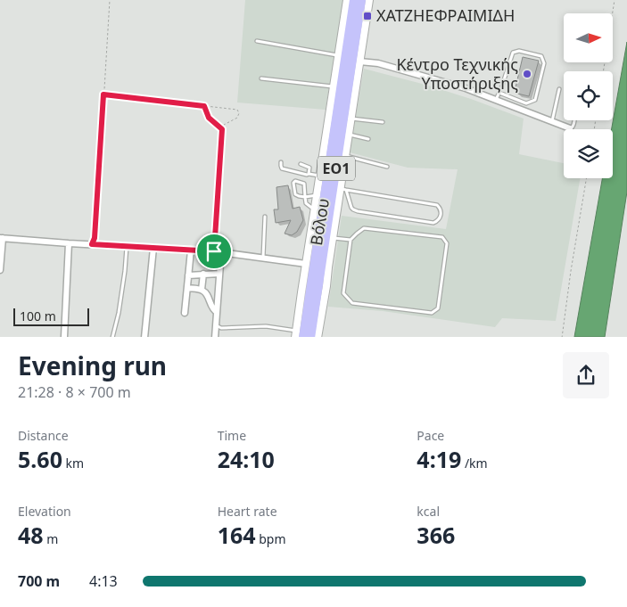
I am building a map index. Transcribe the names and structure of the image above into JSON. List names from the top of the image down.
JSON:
{
  "streets": {
    "main road": ["ΕΟ1", "Βόλου"]
  },
  "places": {
    "transit": ["ΧΑΤΖΗΕΦΡΑΙΜΙΔΗ"],
    "other": ["Κέντρο Τεχνικής Υποστήριξης"]
  },
  "scale_bar": "100 m",
  "north": "right",
  "page": {
    "scale": "100 m",
    "heading": ["Evening run", "21:28 · 8 × 700 m"],
    "stats": [
      ["Distance", "5.60 km"],
      ["Time", "24:10"],
      ["Pace", "4:19 /km"],
      ["Elevation", "48 m"],
      ["Heart rate", "164 bpm"],
      ["kcal", "366"]
    ],
    "list": [
      {
        "name": "700 m",
        "note": "4:13"
      }
    ]
  }
}
